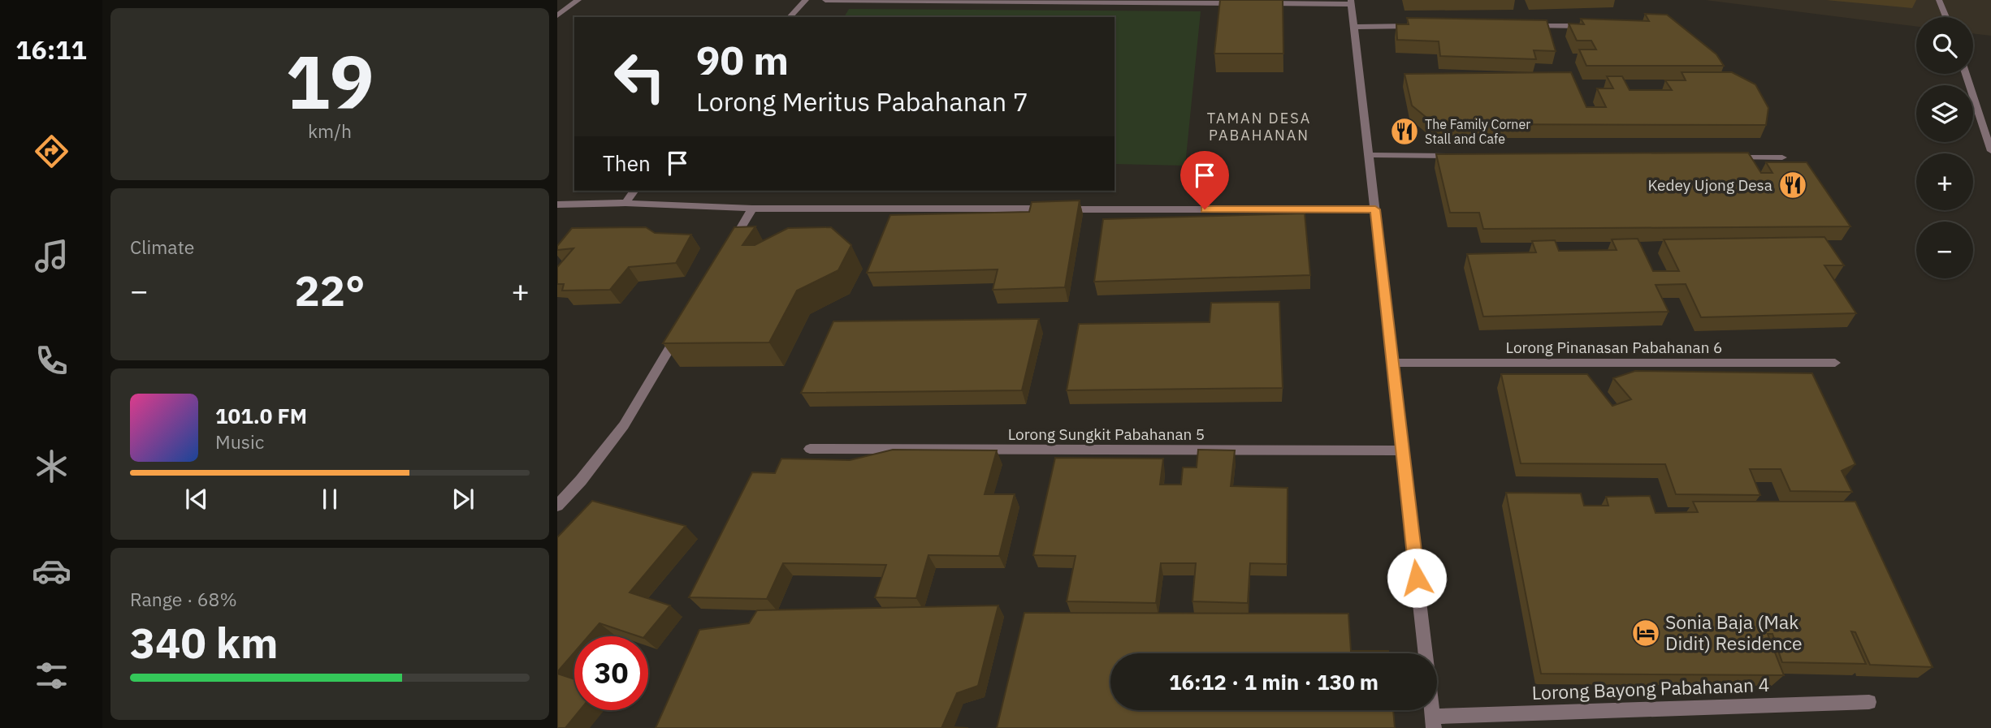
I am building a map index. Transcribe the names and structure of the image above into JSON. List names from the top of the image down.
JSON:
{
  "streets": {
    "street": ["Lorong Pinanasan Pabahanan 6", "Lorong Sungkit Pabahanan 5", "Lorong Bayong Pabahanan 4"]
  },
  "districts": ["TAMAN DESA PABAHANAN"],
  "places": {
    "restaurant": ["The Family Corner Stall and Cafe", "Kedey Ujong Desa"],
    "hotel": ["Sonia Baja (Mak Didit) Residence"]
  },
  "page": {
    "tabs": "16:11",
    "tile": [
      ["19", "km/h"],
      "Climate",
      ["Range · 68%", "340 km"]
    ],
    "map_buttons": ["+", "−"],
    "turn": ["90 m", "Lorong Meritus Pabahanan 7"],
    "then": "Then",
    "heat": ["−", "22°", "+"],
    "song": ["101.0 FM", "Music"],
    "limit": "30",
    "trip": "16:12 · 1 min · 130 m"
  }
}
